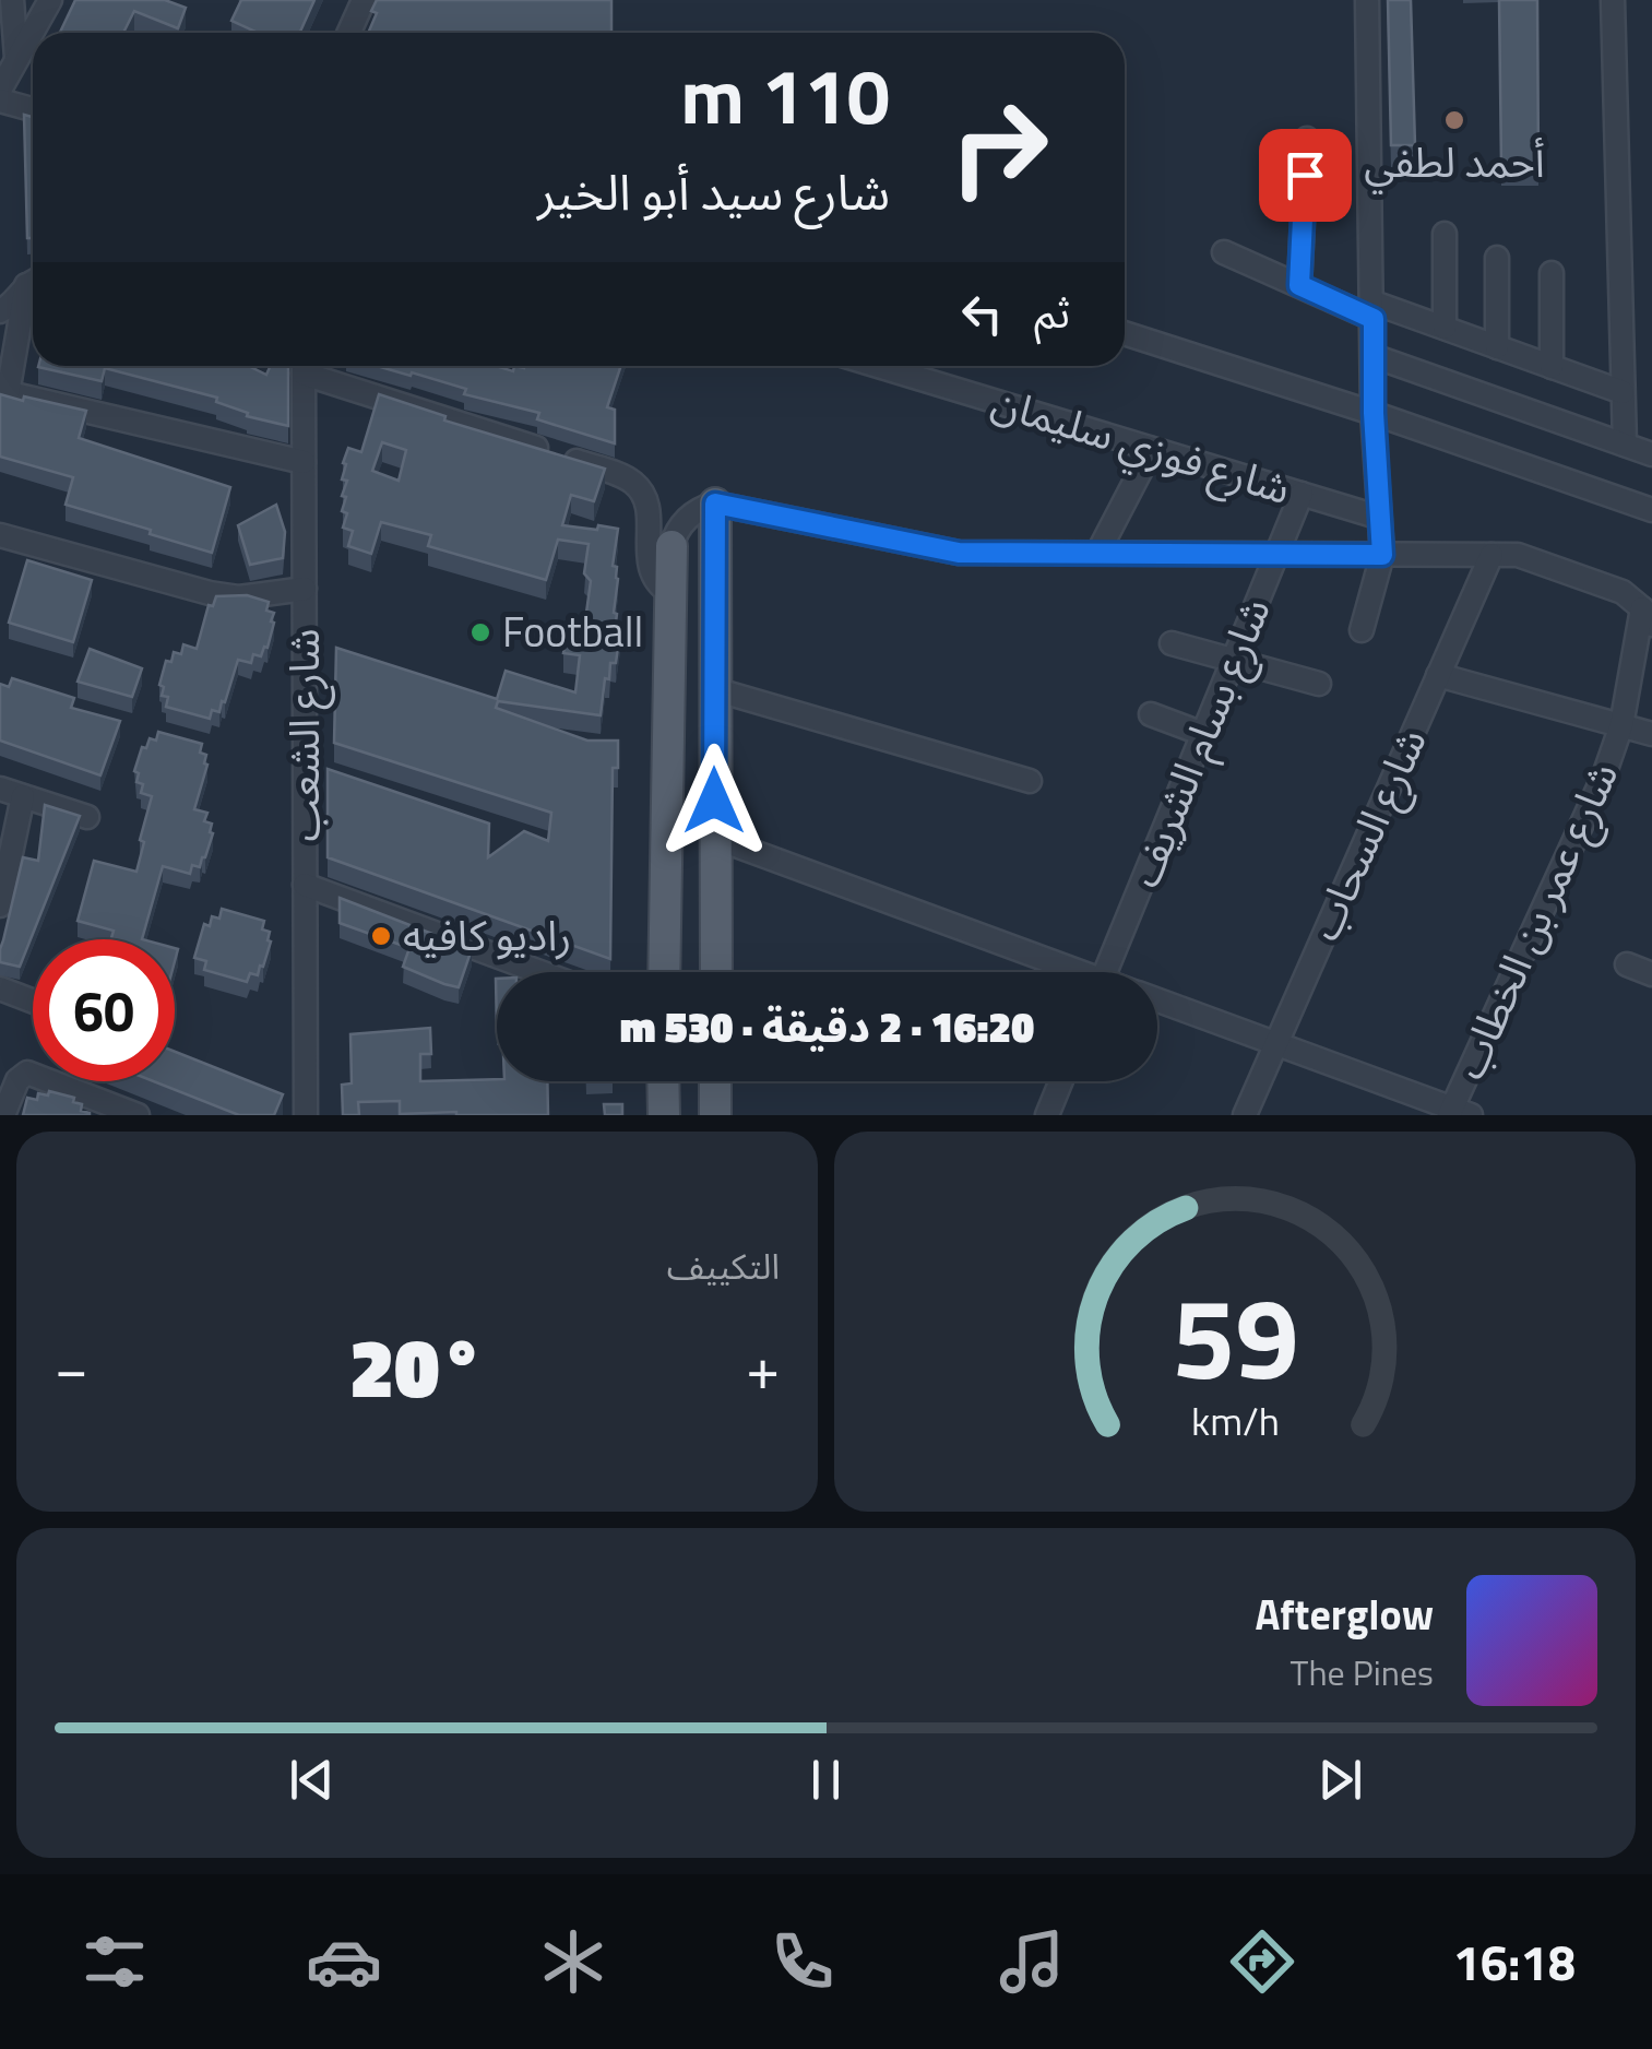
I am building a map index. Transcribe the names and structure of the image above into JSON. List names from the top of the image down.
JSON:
{
  "streets": {
    "street": [
      "شارع فوزي سليمان",
      "شارع الشعب",
      "شارع بسام الشريف",
      "شارع السحاب",
      "شارع عمر بن الخطاب"
    ]
  },
  "crossings": [
    ["شارع فوزي سليمان", "شارع بسام الشريف"]
  ],
  "places": ["أحمد لطفي", "Football", "راديو كافيه"],
  "page": {
    "turn": ["110 m", "شارع سيد أبو الخير"],
    "then": "ثم",
    "limit": "60",
    "trip": "16:20 · 2 دقيقة · 530 m",
    "tile": "التكييف",
    "heat": ["−", "20°", "+"],
    "song": ["Afterglow", "The Pines"],
    "tabs": "16:18",
    "gauge": ["59", "km/h"]
  }
}
